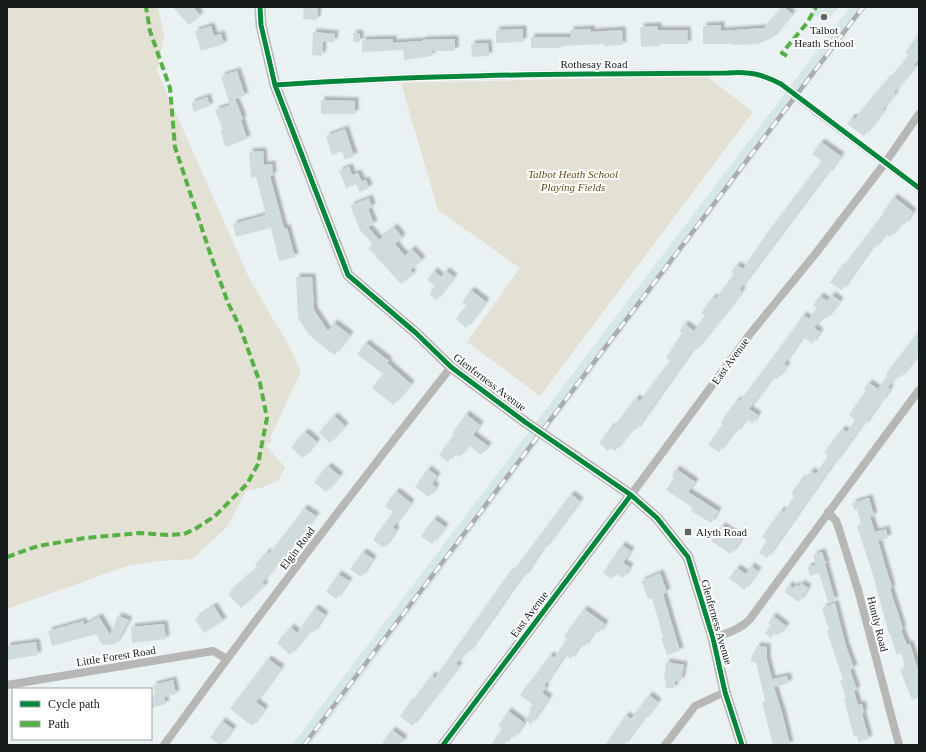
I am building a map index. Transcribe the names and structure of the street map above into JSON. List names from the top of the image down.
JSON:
{
  "streets": {
    "street": [
      "Rothesay Road",
      "East Avenue",
      "Glenferness Avenue",
      "Elgin Road",
      "Huntly Road",
      "Little Forest Road"
    ]
  },
  "crossings": [
    ["Rothesay Road", "East Avenue"],
    ["Rothesay Road", "Glenferness Avenue"],
    ["East Avenue", "Glenferness Avenue"],
    ["Glenferness Avenue", "Elgin Road"],
    ["Elgin Road", "Little Forest Road"]
  ],
  "parks": ["Talbot Heath School Playing Fields"],
  "places": {
    "other": ["Talbot Heath School"],
    "transit": ["Alyth Road"]
  },
  "legend": ["Cycle path", "Path"]
}
